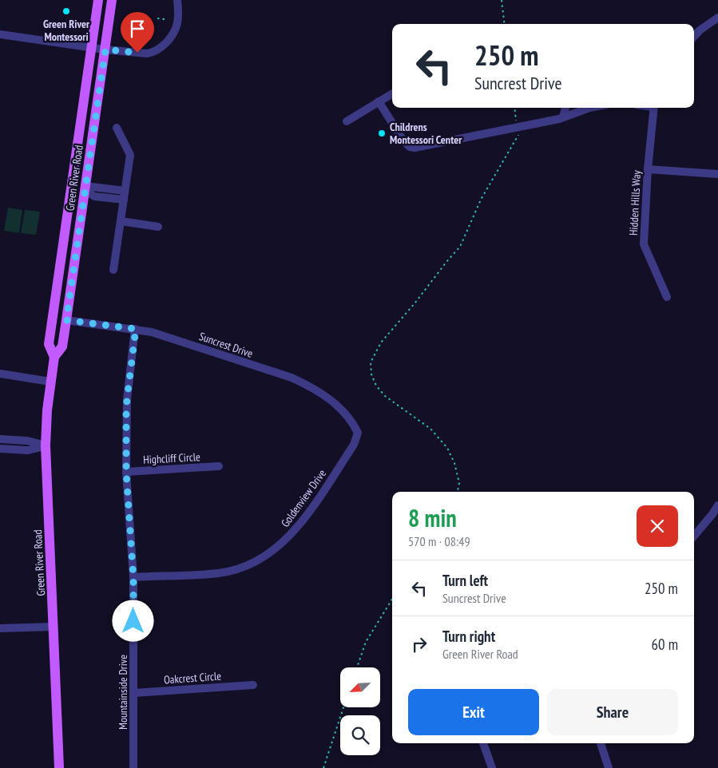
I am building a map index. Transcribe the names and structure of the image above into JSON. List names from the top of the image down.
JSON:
{
  "streets": {
    "main road": ["Green River Road"],
    "street": [
      "Hidden Hills Way",
      "Suncrest Drive",
      "Highcliff Circle",
      "Goldenview Drive",
      "Oakcrest Circle",
      "Mountainside Drive"
    ]
  },
  "crossings": [
    ["Green River Road", "Suncrest Drive"],
    ["Suncrest Drive", "Goldenview Drive"],
    ["Suncrest Drive", "Mountainside Drive"],
    ["Highcliff Circle", "Mountainside Drive"],
    ["Goldenview Drive", "Mountainside Drive"],
    ["Oakcrest Circle", "Mountainside Drive"]
  ],
  "places": ["Green River Montessori", "Childrens Montessori Center"],
  "north": "bottom left",
  "page": {
    "turn": ["250 m", "Suncrest Drive"],
    "heading": ["8 min", "570 m · 08:49"],
    "list": [
      {
        "name": "Turn left",
        "note": "Suncrest Drive",
        "value": "250 m"
      },
      {
        "name": "Turn right",
        "note": "Green River Road",
        "value": "60 m"
      }
    ],
    "buttons": ["Exit", "Share"]
  }
}
